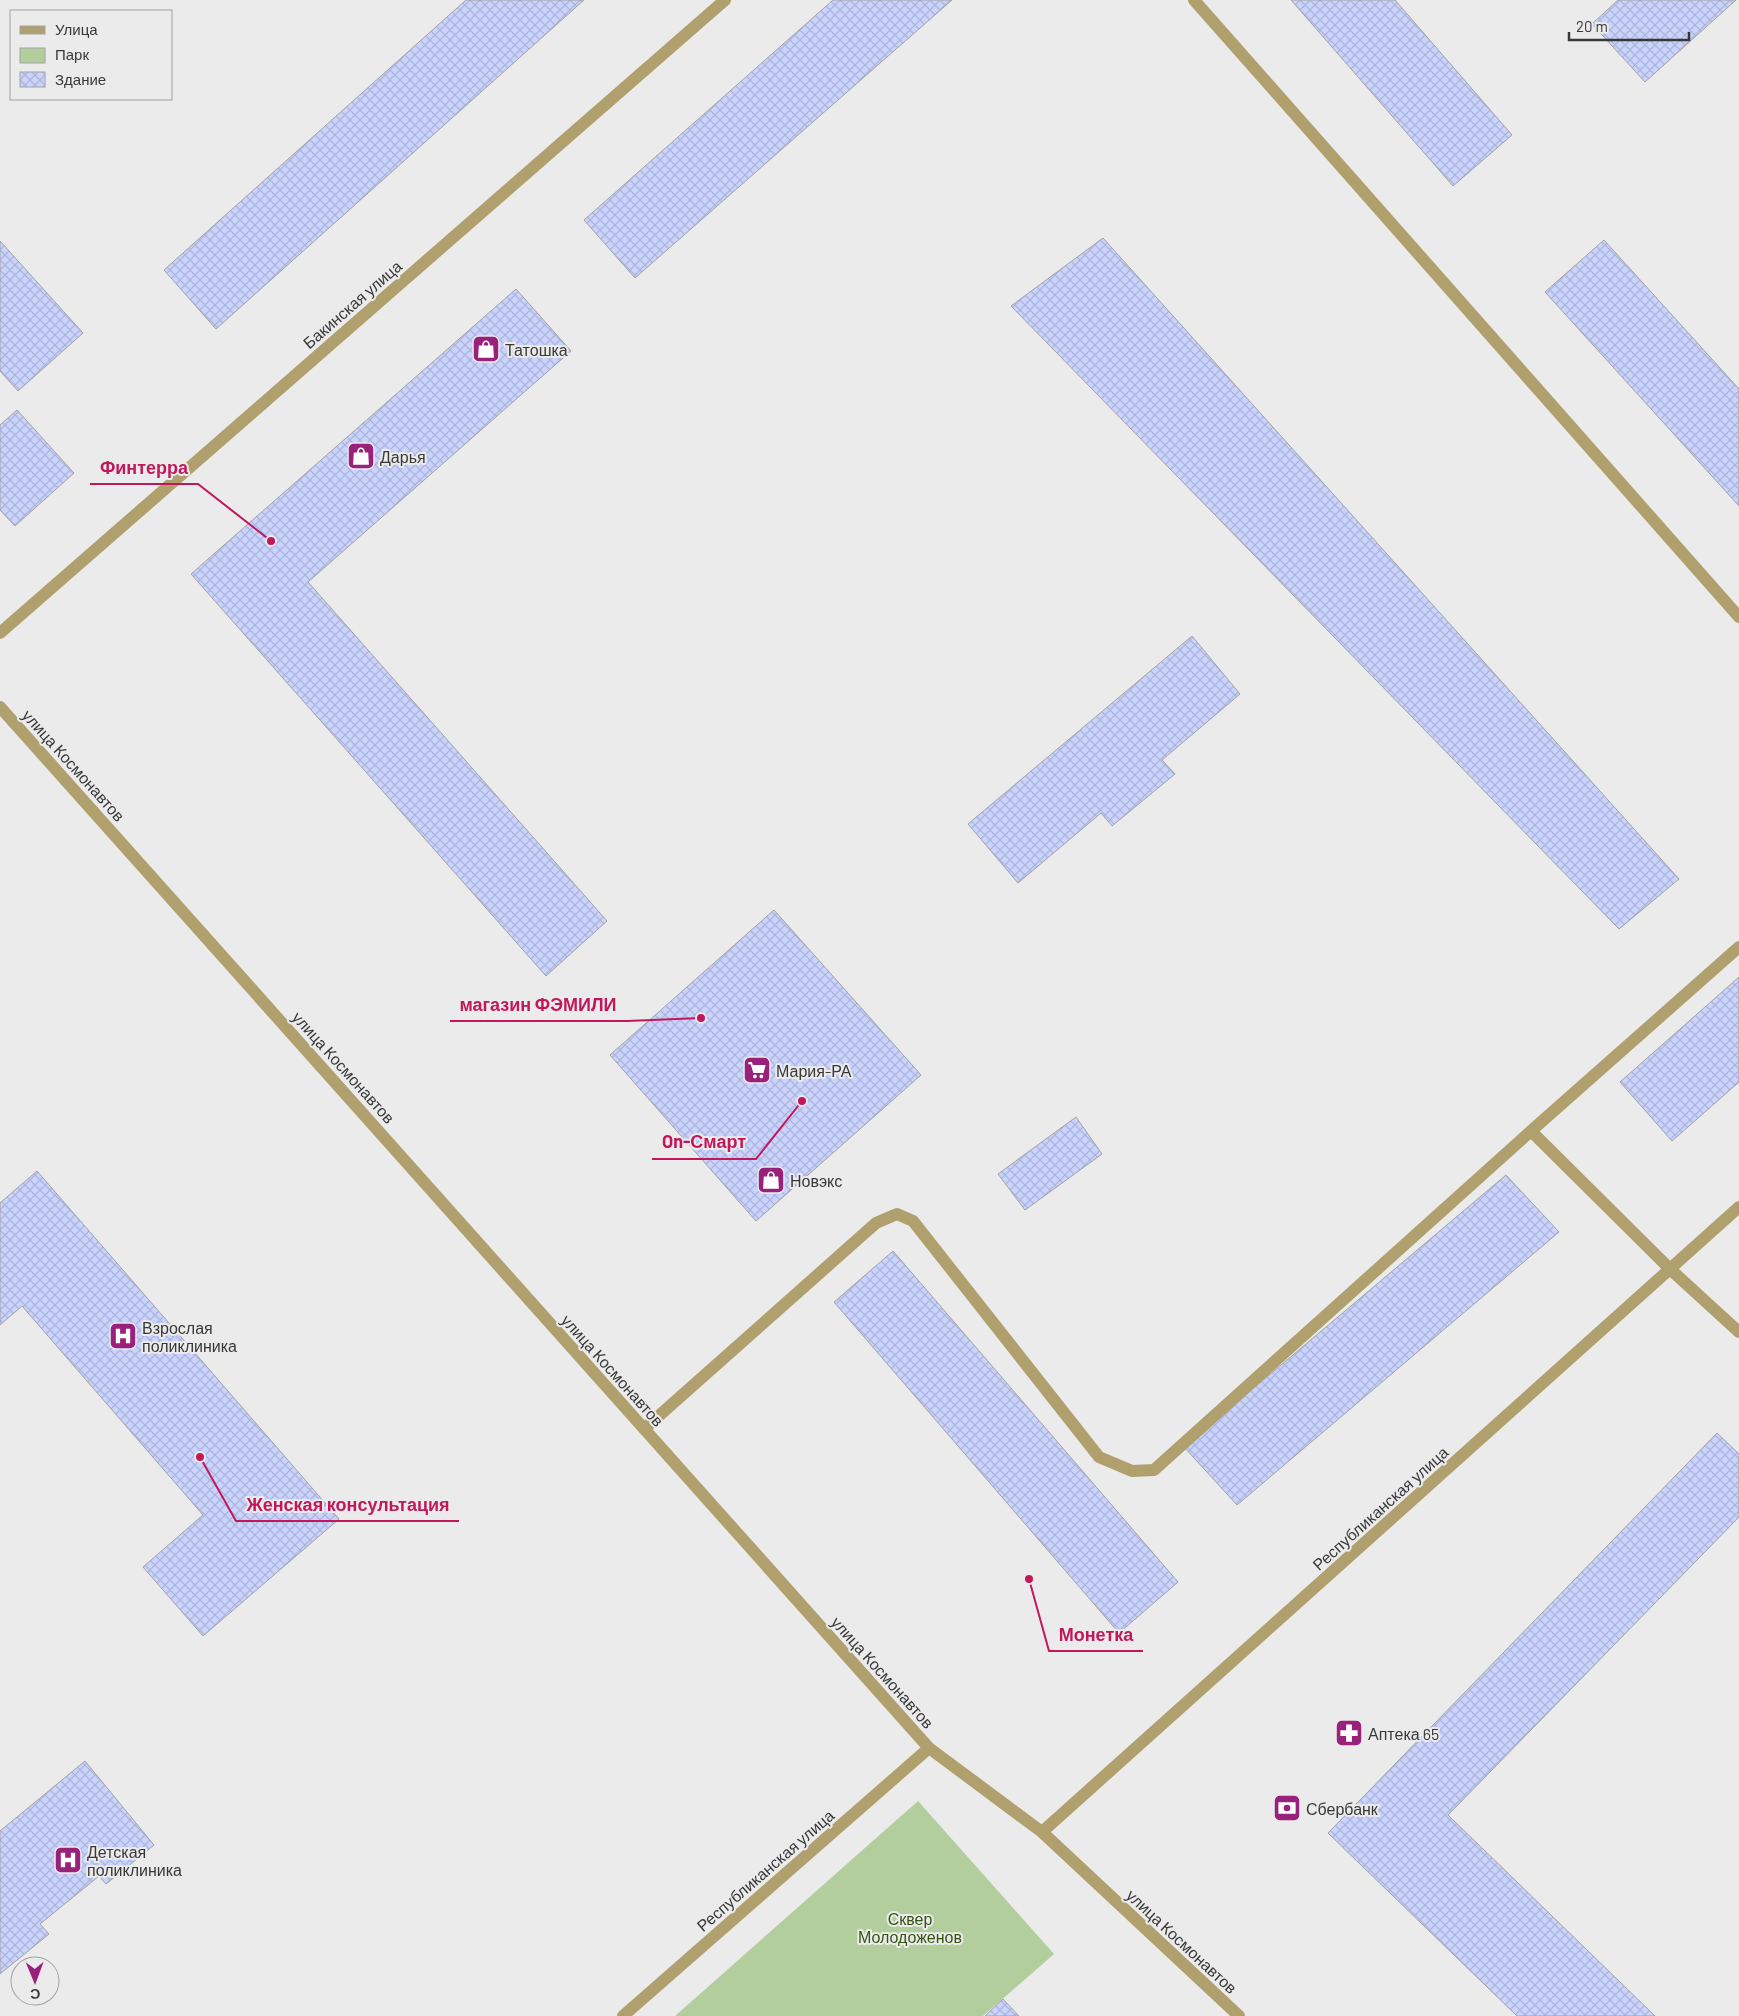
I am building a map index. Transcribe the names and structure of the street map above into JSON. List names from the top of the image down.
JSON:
{
  "streets": {
    "street": ["Бакинская улица", "улица Космонавтов", "Республиканская улица"]
  },
  "crossings": [
    ["улица Космонавтов", "Республиканская улица"]
  ],
  "parks": ["Сквер Молодоженов"],
  "places": {
    "shop": ["Татошка", "Дарья", "Новэкс"],
    "other": [
      "Финтерра",
      "магазин ФЭМИЛИ",
      "On-Смарт",
      "Женская консультация",
      "Монетка"
    ],
    "supermarket": ["Мария-РА"],
    "hospital": ["Взрослая поликлиника", "Детская поликлиника"],
    "pharmacy": ["Аптека 65"],
    "bank": ["Сбербанк"]
  },
  "legend": ["Улица", "Парк", "Здание"],
  "scale_bar": "20 m",
  "north": "bottom"
}
